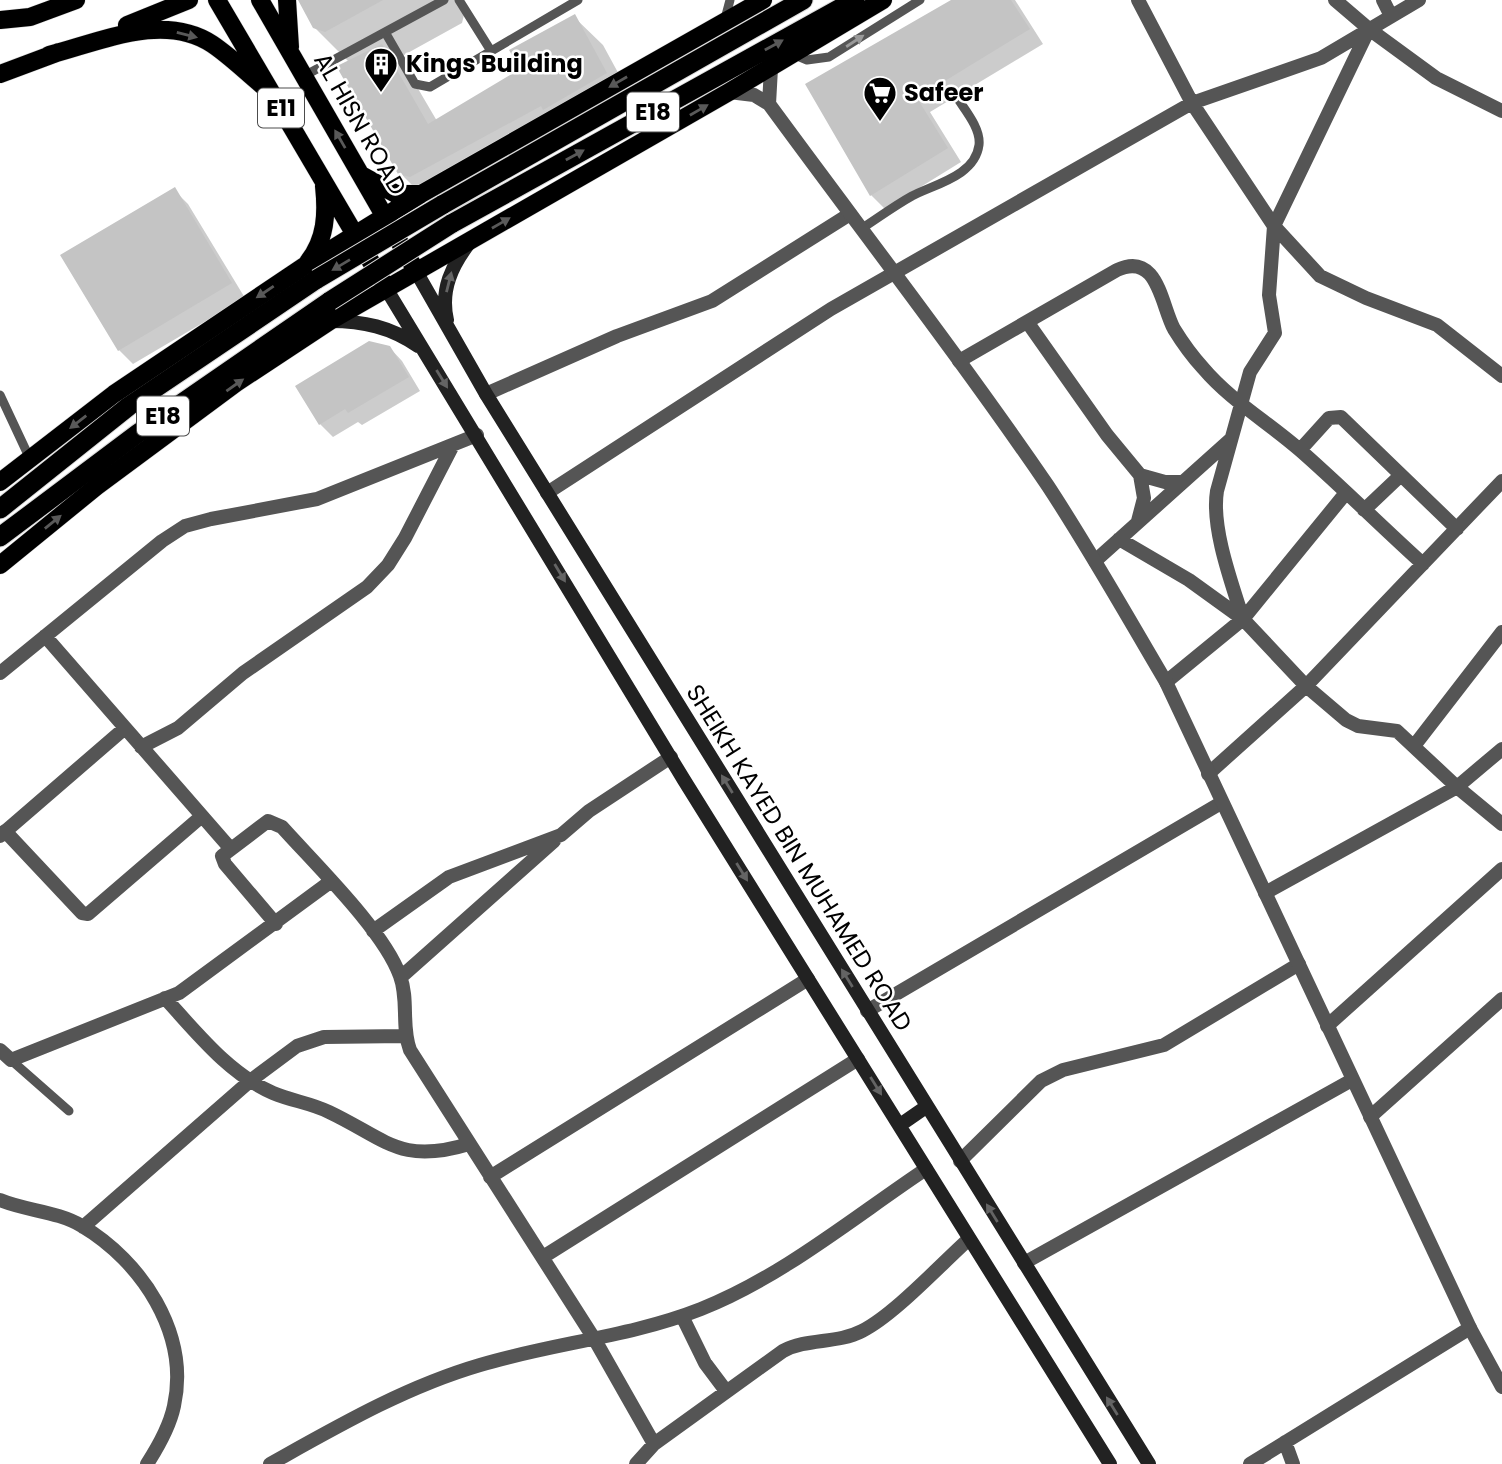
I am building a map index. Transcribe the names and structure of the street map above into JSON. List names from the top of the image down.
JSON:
{
  "streets": {
    "highway": ["E18"],
    "main road": ["E11", "AL HISN ROAD", "SHEIKH KAYED BIN MUHAMED ROAD"]
  },
  "crossings": [
    ["AL HISN ROAD", "SHEIKH KAYED BIN MUHAMED ROAD"]
  ],
  "places": {
    "building": ["Kings Building"],
    "supermarket": ["Safeer"]
  }
}
